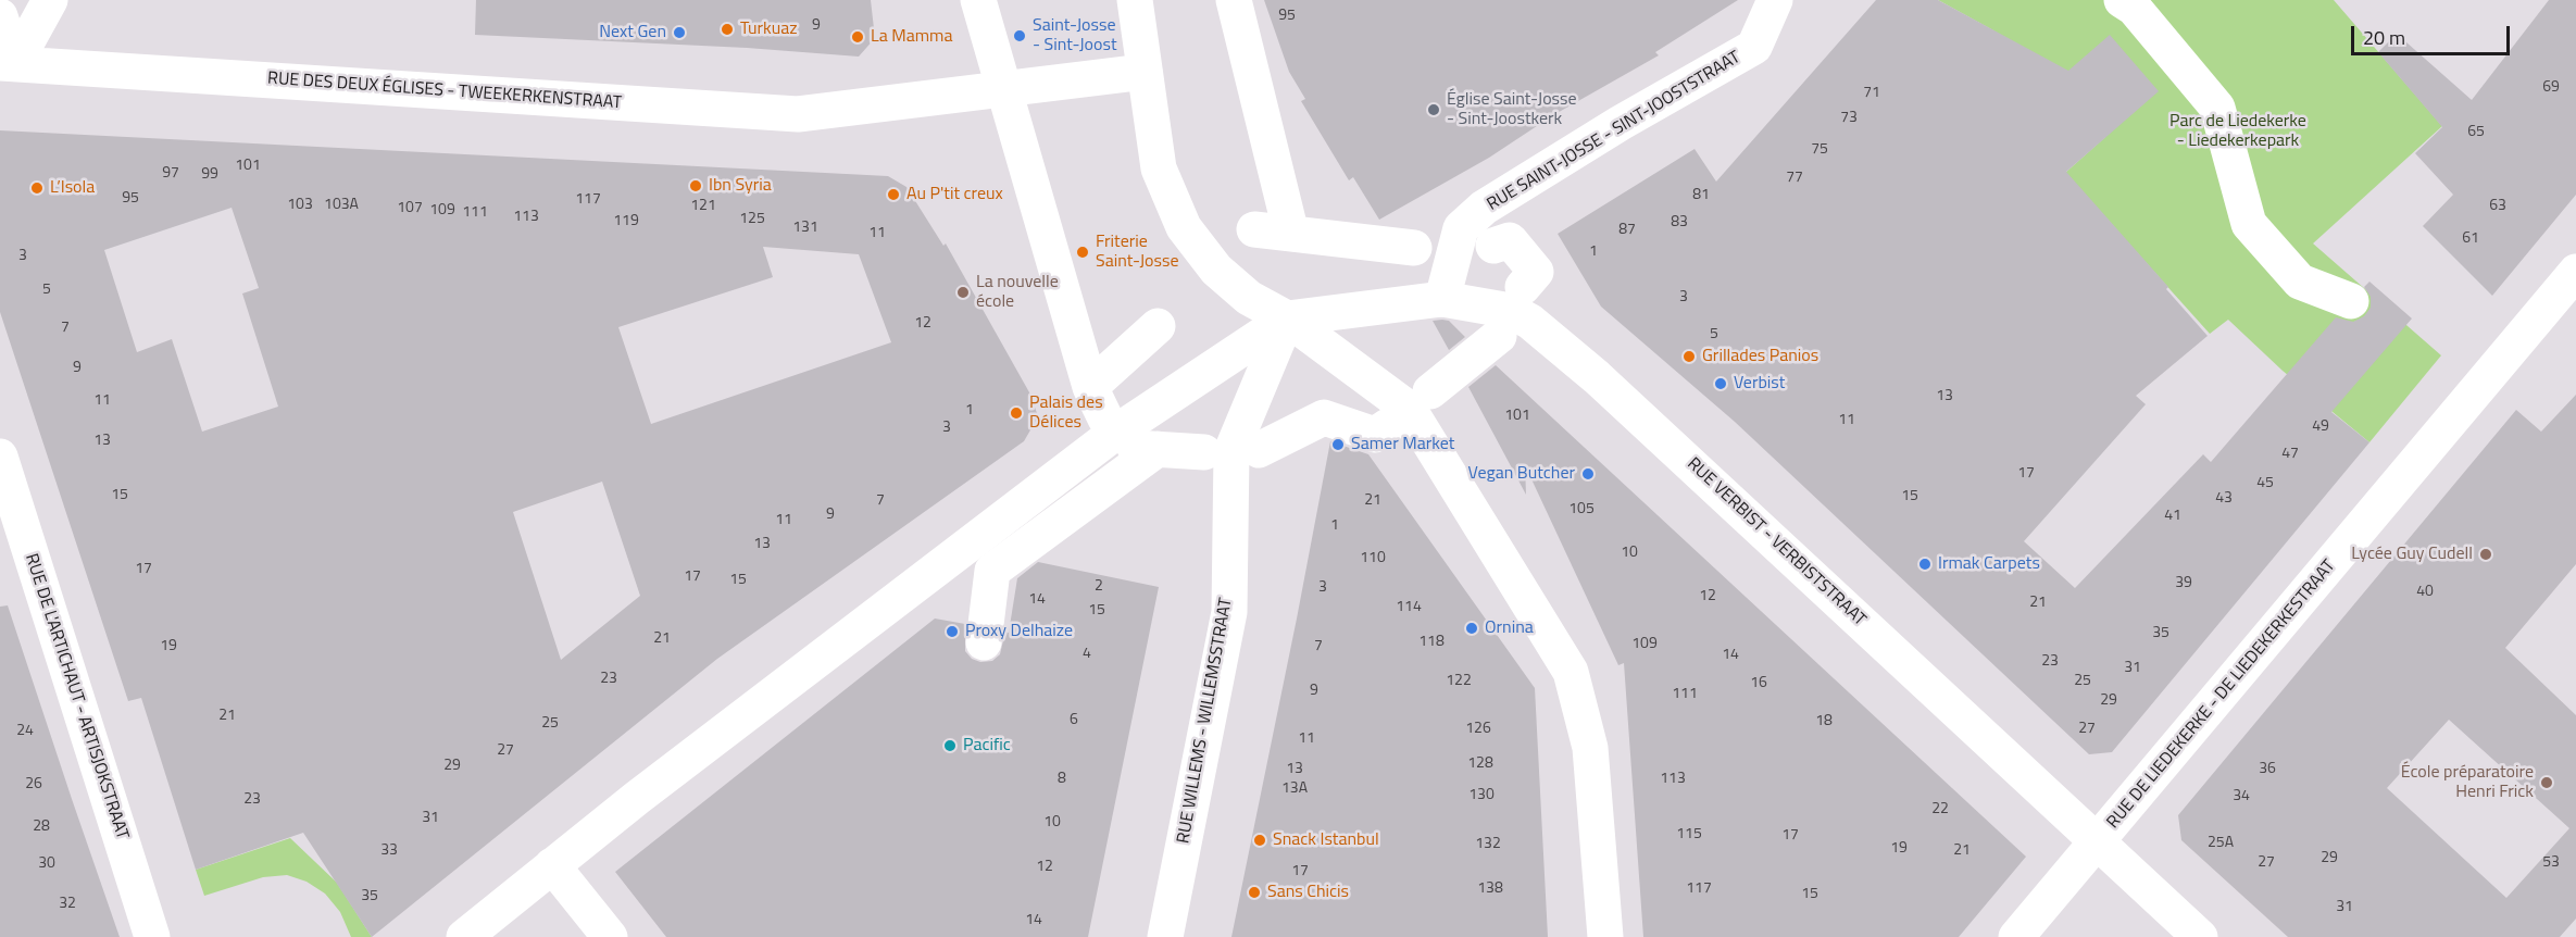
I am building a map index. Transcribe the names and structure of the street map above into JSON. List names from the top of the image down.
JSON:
{
  "streets": {
    "street": [
      "RUE DES DEUX ÉGLISES - TWEEKERKENSTRAAT",
      "RUE SAINT-JOSSE - SINT-JOOSTSTRAAT",
      "RUE VERBIST - VERBISTSTRAAT",
      "RUE DE LIEDEKERKE - DE LIEDEKERKESTRAAT",
      "RUE DE L'ARTICHAUT - ARTISJOKSTRAAT",
      "RUE WILLEMS - WILLEMSSTRAAT"
    ]
  },
  "crossings": [
    ["RUE SAINT-JOSSE - SINT-JOOSTSTRAAT", "RUE VERBIST - VERBISTSTRAAT"],
    ["RUE VERBIST - VERBISTSTRAAT", "RUE DE LIEDEKERKE - DE LIEDEKERKESTRAAT"],
    ["RUE VERBIST - VERBISTSTRAAT", "RUE WILLEMS - WILLEMSSTRAAT"]
  ],
  "parks": ["Parc de Liedekerke - Liedekerkepark"],
  "places": [
    "Turkuaz",
    "Next Gen",
    "Saint-Josse - Sint-Joost",
    "La Mamma",
    "Église Saint-Josse - Sint-Joostkerk",
    "Ibn Syria",
    "L’Isola",
    "Au P'tit creux",
    "Friterie Saint-Josse",
    "La nouvelle école",
    "Grillades Panios",
    "Verbist",
    "Palais des Délices",
    "Samer Market",
    "Vegan Butcher",
    "Lycée Guy Cudell",
    "Irmak Carpets",
    "Ornina",
    "Proxy Delhaize",
    "Pacific",
    "École préparatoire Henri Frick",
    "Snack Istanbul",
    "Sans Chicis"
  ],
  "house_numbers": [
    "95",
    "9",
    "69",
    "71",
    "73",
    "65",
    "75",
    "101",
    "97",
    "99",
    "77",
    "81",
    "95",
    "117",
    "103",
    "103A",
    "121",
    "63",
    "107",
    "109",
    "111",
    "113",
    "125",
    "119",
    "83",
    "131",
    "87",
    "11",
    "61",
    "1",
    "3",
    "5",
    "3",
    "12",
    "7",
    "5",
    "9",
    "13",
    "11",
    "1",
    "101",
    "11",
    "49",
    "3",
    "13",
    "47",
    "17",
    "45",
    "15",
    "15",
    "43",
    "7",
    "21",
    "105",
    "9",
    "41",
    "11",
    "1",
    "13",
    "10",
    "110",
    "17",
    "17",
    "15",
    "39",
    "2",
    "3",
    "40",
    "12",
    "14",
    "21",
    "114",
    "15",
    "35",
    "21",
    "118",
    "109",
    "19",
    "7",
    "4",
    "14",
    "23",
    "31",
    "23",
    "122",
    "25",
    "16",
    "9",
    "111",
    "29",
    "21",
    "6",
    "18",
    "25",
    "126",
    "27",
    "24",
    "11",
    "27",
    "128",
    "29",
    "13",
    "36",
    "8",
    "113",
    "26",
    "13A",
    "130",
    "34",
    "23",
    "22",
    "31",
    "10",
    "28",
    "115",
    "17",
    "25A",
    "132",
    "19",
    "33",
    "21",
    "29",
    "27",
    "53",
    "30",
    "12",
    "17",
    "138",
    "117",
    "15",
    "35",
    "32",
    "31",
    "14"
  ],
  "scale_bar": "20 m"
}
